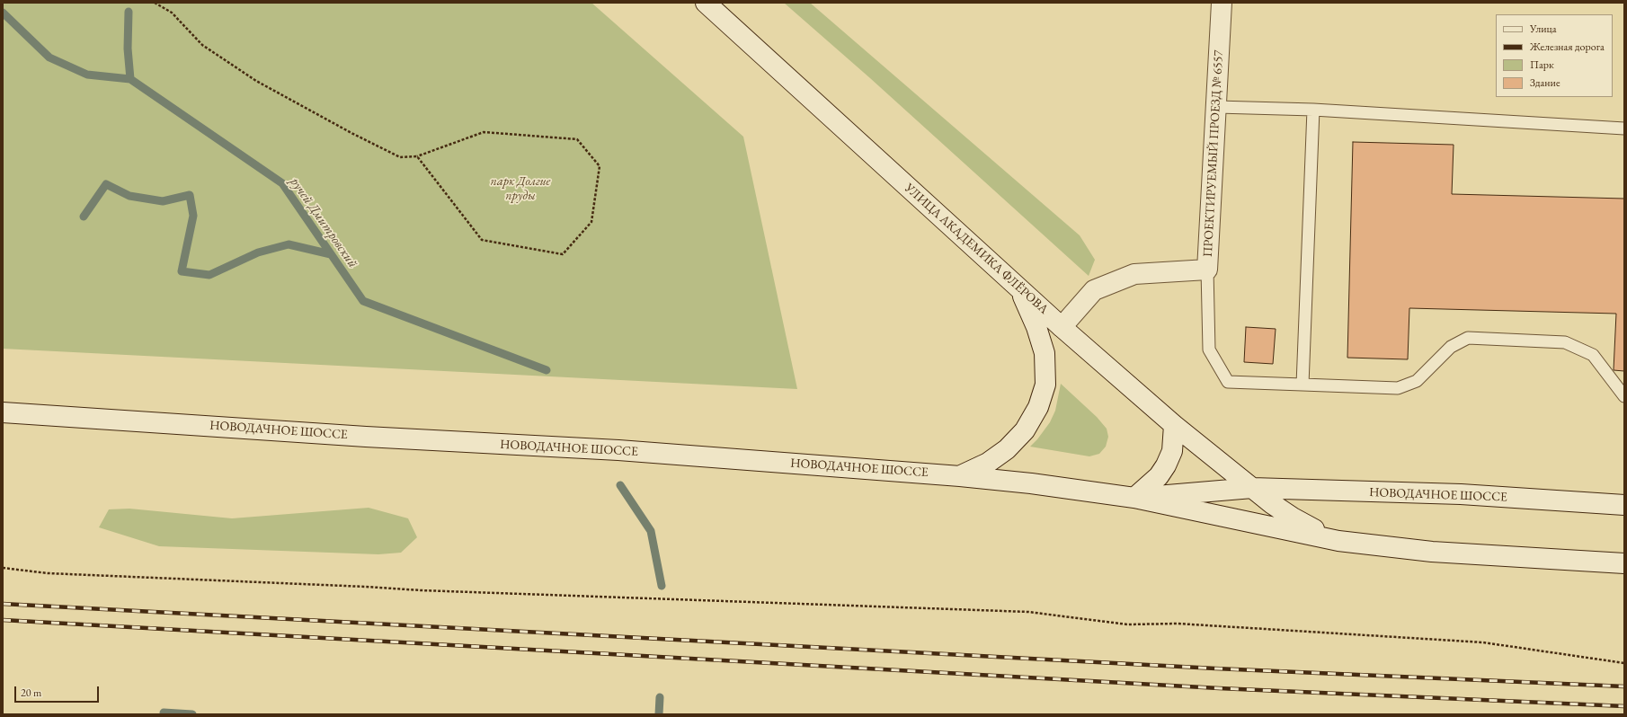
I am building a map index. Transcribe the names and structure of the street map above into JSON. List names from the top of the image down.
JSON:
{
  "streets": {
    "street": ["ПРОЕКТИРУЕМЫЙ ПРОЕЗД № 6557", "УЛИЦА АКАДЕМИКА ФЛЁРОВА", "НОВОДАЧНОЕ ШОССЕ"]
  },
  "crossings": [
    ["ПРОЕКТИРУЕМЫЙ ПРОЕЗД № 6557", "УЛИЦА АКАДЕМИКА ФЛЁРОВА"],
    ["УЛИЦА АКАДЕМИКА ФЛЁРОВА", "НОВОДАЧНОЕ ШОССЕ"]
  ],
  "water": ["ручей Дмитровский"],
  "parks": ["парк Долгие пруды"],
  "legend": [
    "Улица",
    "Железная дорога",
    "Парк",
    "Здание"
  ],
  "scale_bar": "20 m"
}
